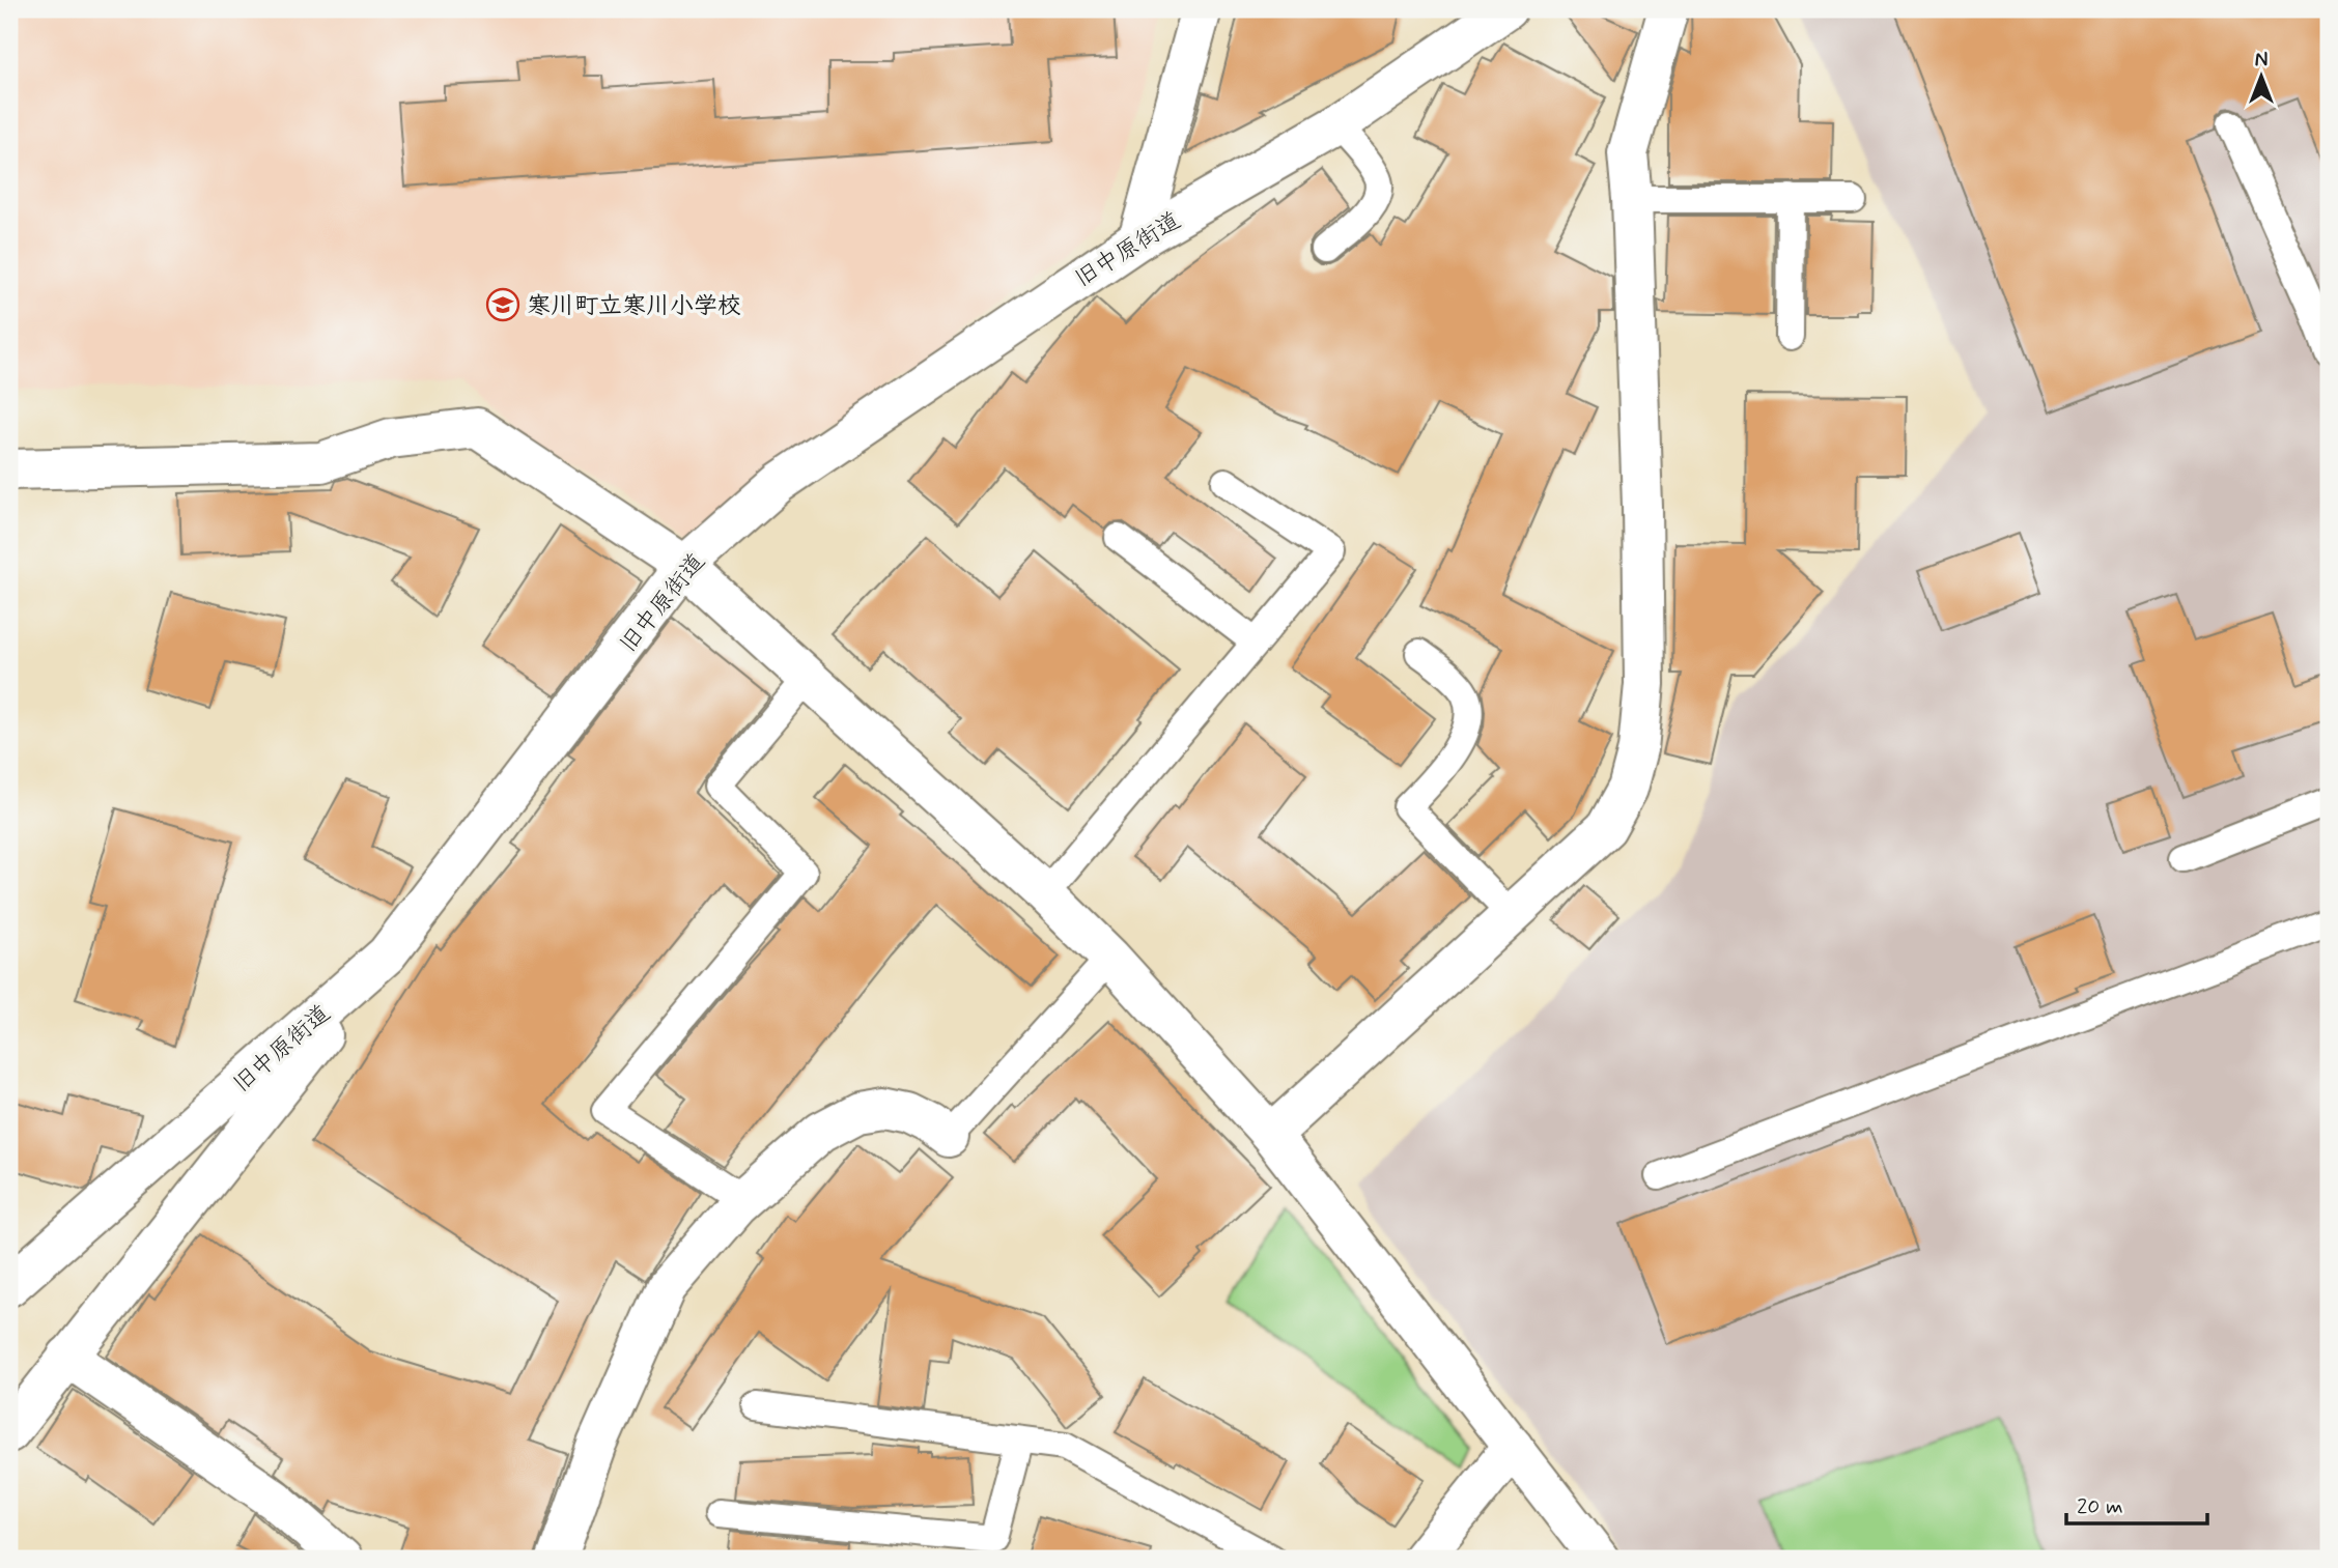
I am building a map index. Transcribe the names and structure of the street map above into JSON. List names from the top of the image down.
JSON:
{
  "streets": {
    "street": ["旧中原街道"]
  },
  "places": {
    "school or university": ["寒川町立寒川小学校"]
  },
  "scale_bar": "20 m",
  "north": "top"
}
